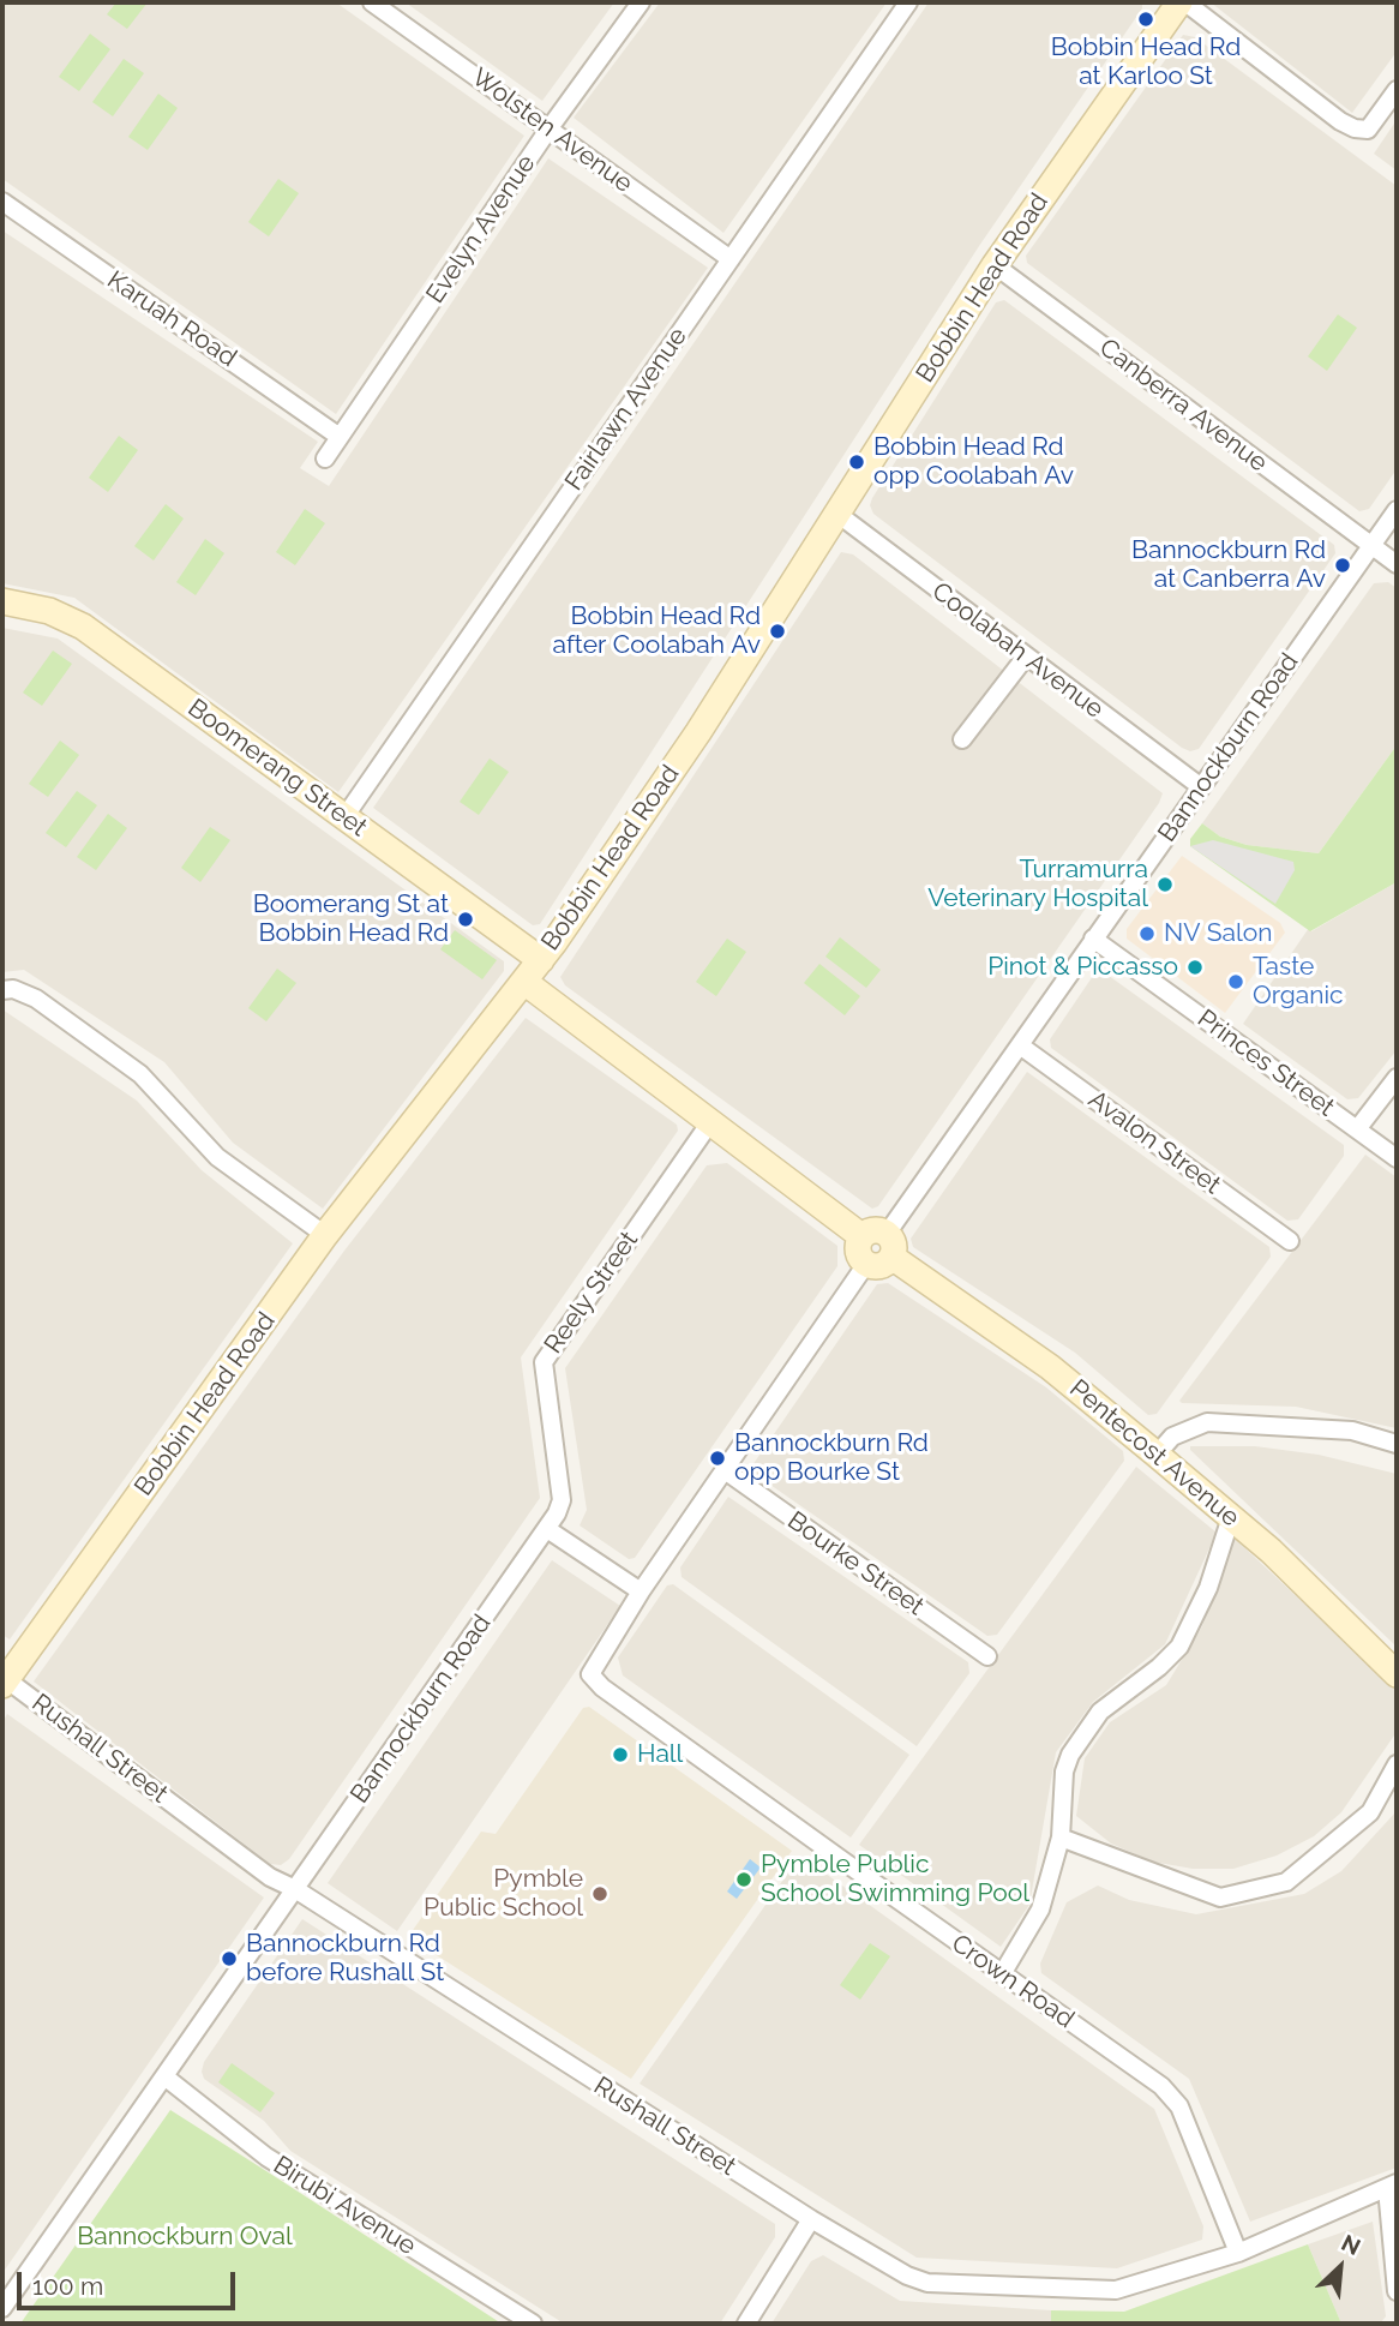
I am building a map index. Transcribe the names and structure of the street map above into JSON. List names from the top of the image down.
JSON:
{
  "streets": {
    "main road": ["Bobbin Head Road", "Boomerang Street", "Pentecost Avenue"],
    "street": [
      "Wolsten Avenue",
      "Evelyn Avenue",
      "Karuah Road",
      "Canberra Avenue",
      "Fairlawn Avenue",
      "Coolabah Avenue",
      "Bannockburn Road",
      "Princes Street",
      "Avalon Street",
      "Reely Street",
      "Bourke Street",
      "Rushall Street",
      "Crown Road",
      "Birubi Avenue"
    ]
  },
  "crossings": [
    ["Wolsten Avenue", "Evelyn Avenue"],
    ["Wolsten Avenue", "Fairlawn Avenue"],
    ["Evelyn Avenue", "Karuah Road"],
    ["Bobbin Head Road", "Canberra Avenue"],
    ["Bobbin Head Road", "Coolabah Avenue"],
    ["Bobbin Head Road", "Boomerang Street"],
    ["Bobbin Head Road", "Pentecost Avenue"],
    ["Bobbin Head Road", "Rushall Street"],
    ["Canberra Avenue", "Bannockburn Road"],
    ["Fairlawn Avenue", "Boomerang Street"],
    ["Coolabah Avenue", "Bannockburn Road"],
    ["Bannockburn Road", "Princes Street"],
    ["Bannockburn Road", "Avalon Street"],
    ["Bannockburn Road", "Reely Street"],
    ["Bannockburn Road", "Pentecost Avenue"],
    ["Bannockburn Road", "Rushall Street"],
    ["Bannockburn Road", "Birubi Avenue"],
    ["Reely Street", "Pentecost Avenue"],
    ["Rushall Street", "Crown Road"]
  ],
  "parks": ["Bannockburn Oval"],
  "places": [
    "Bobbin Head Rd at Karloo St",
    "Bobbin Head Rd opp Coolabah Av",
    "Bannockburn Rd at Canberra Av",
    "Bobbin Head Rd after Coolabah Av",
    "Turramurra Veterinary Hospital",
    "Boomerang St at Bobbin Head Rd",
    "NV Salon",
    "Pinot & Piccasso",
    "Taste Organic",
    "Bannockburn Rd opp Bourke St",
    "Hall",
    "Pymble Public School Swimming Pool",
    "Pymble Public School",
    "Bannockburn Rd before Rushall St"
  ],
  "scale_bar": "100 m",
  "north": "top right"
}
